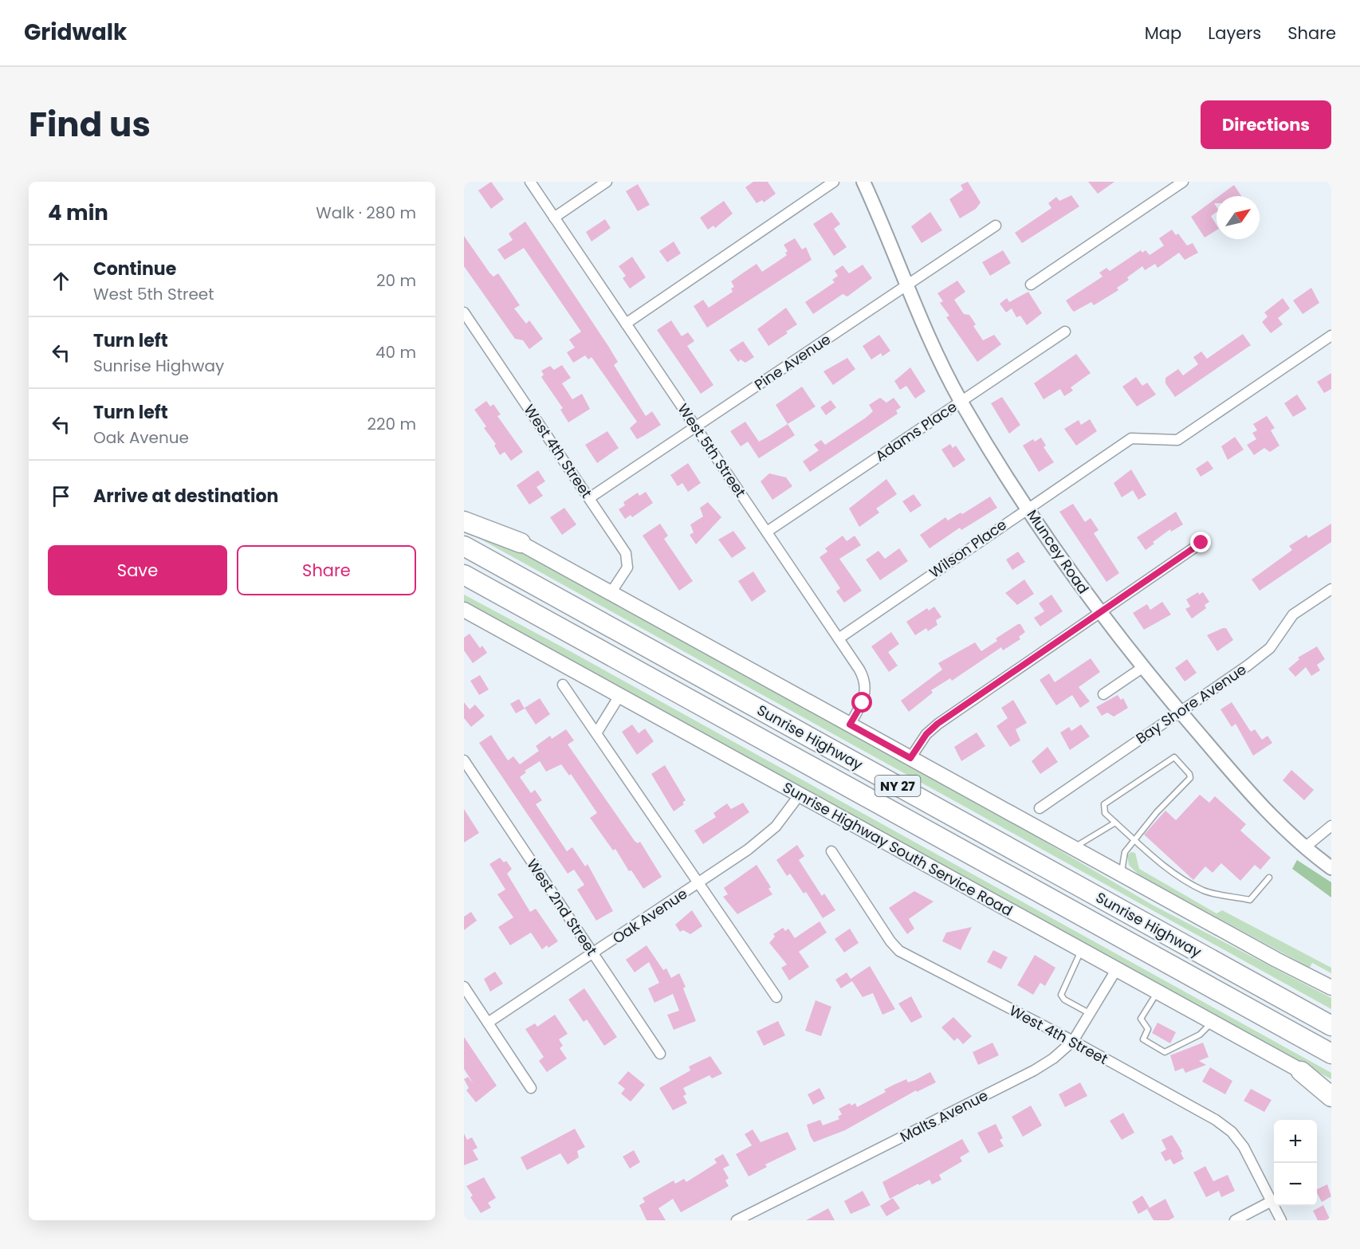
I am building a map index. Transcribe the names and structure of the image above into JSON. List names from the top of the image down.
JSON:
{
  "streets": {
    "highway": ["Sunrise Highway", "NY 27"],
    "main road": ["Sunrise Highway South Service Road"],
    "street": [
      "Pine Avenue",
      "Adams Place",
      "West 5th Street",
      "West 4th Street",
      "Wilson Place",
      "Muncey Road",
      "Bay Shore Avenue",
      "West 2nd Street",
      "Oak Avenue",
      "Malts Avenue"
    ]
  },
  "crossings": [
    ["Pine Avenue", "West 5th Street"],
    ["Pine Avenue", "West 4th Street"],
    ["Pine Avenue", "Muncey Road"],
    ["Adams Place", "West 5th Street"],
    ["Adams Place", "Muncey Road"],
    ["West 5th Street", "Wilson Place"],
    ["West 5th Street", "Sunrise Highway"],
    ["West 4th Street", "Sunrise Highway"],
    ["West 4th Street", "Malts Avenue"],
    ["Wilson Place", "Muncey Road"],
    ["Muncey Road", "Bay Shore Avenue"],
    ["Sunrise Highway South Service Road", "Oak Avenue"],
    ["Sunrise Highway South Service Road", "Malts Avenue"],
    ["West 2nd Street", "Oak Avenue"]
  ],
  "north": "top right",
  "page": {
    "header": "Gridwalk",
    "nav": ["Map", "Layers", "Share"],
    "title": "Find us",
    "buttons": [
      "Directions",
      ["Save", "Share"]
    ],
    "heading": ["4 min", "Walk · 280 m"],
    "list": [
      ["Continue", "West 5th Street", "20 m"],
      ["Turn left", "Sunrise Highway", "40 m"],
      ["Turn left", "Oak Avenue", "220 m"],
      "Arrive at destination"
    ],
    "map_buttons": ["+", "−"]
  }
}
